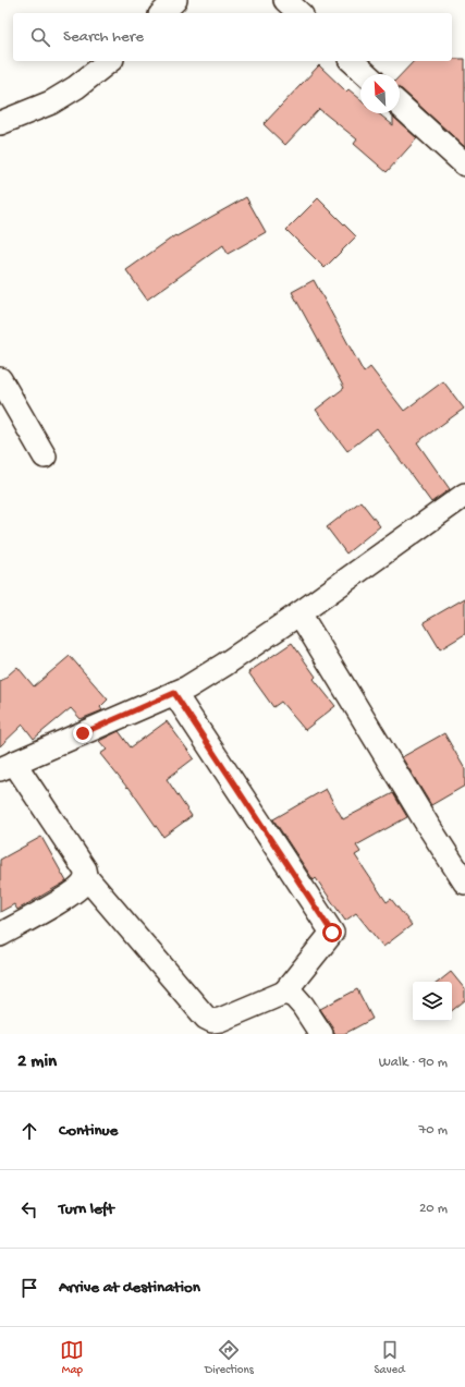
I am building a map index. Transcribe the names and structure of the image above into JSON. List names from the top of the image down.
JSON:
{
  "north": "top left",
  "page": {
    "search": "Search here",
    "heading": ["2 min", "Walk · 90 m"],
    "list": [
      ["Continue", "70 m"],
      ["Turn left", "20 m"],
      "Arrive at destination"
    ],
    "nav": ["Map", "Directions", "Saved"]
  }
}
